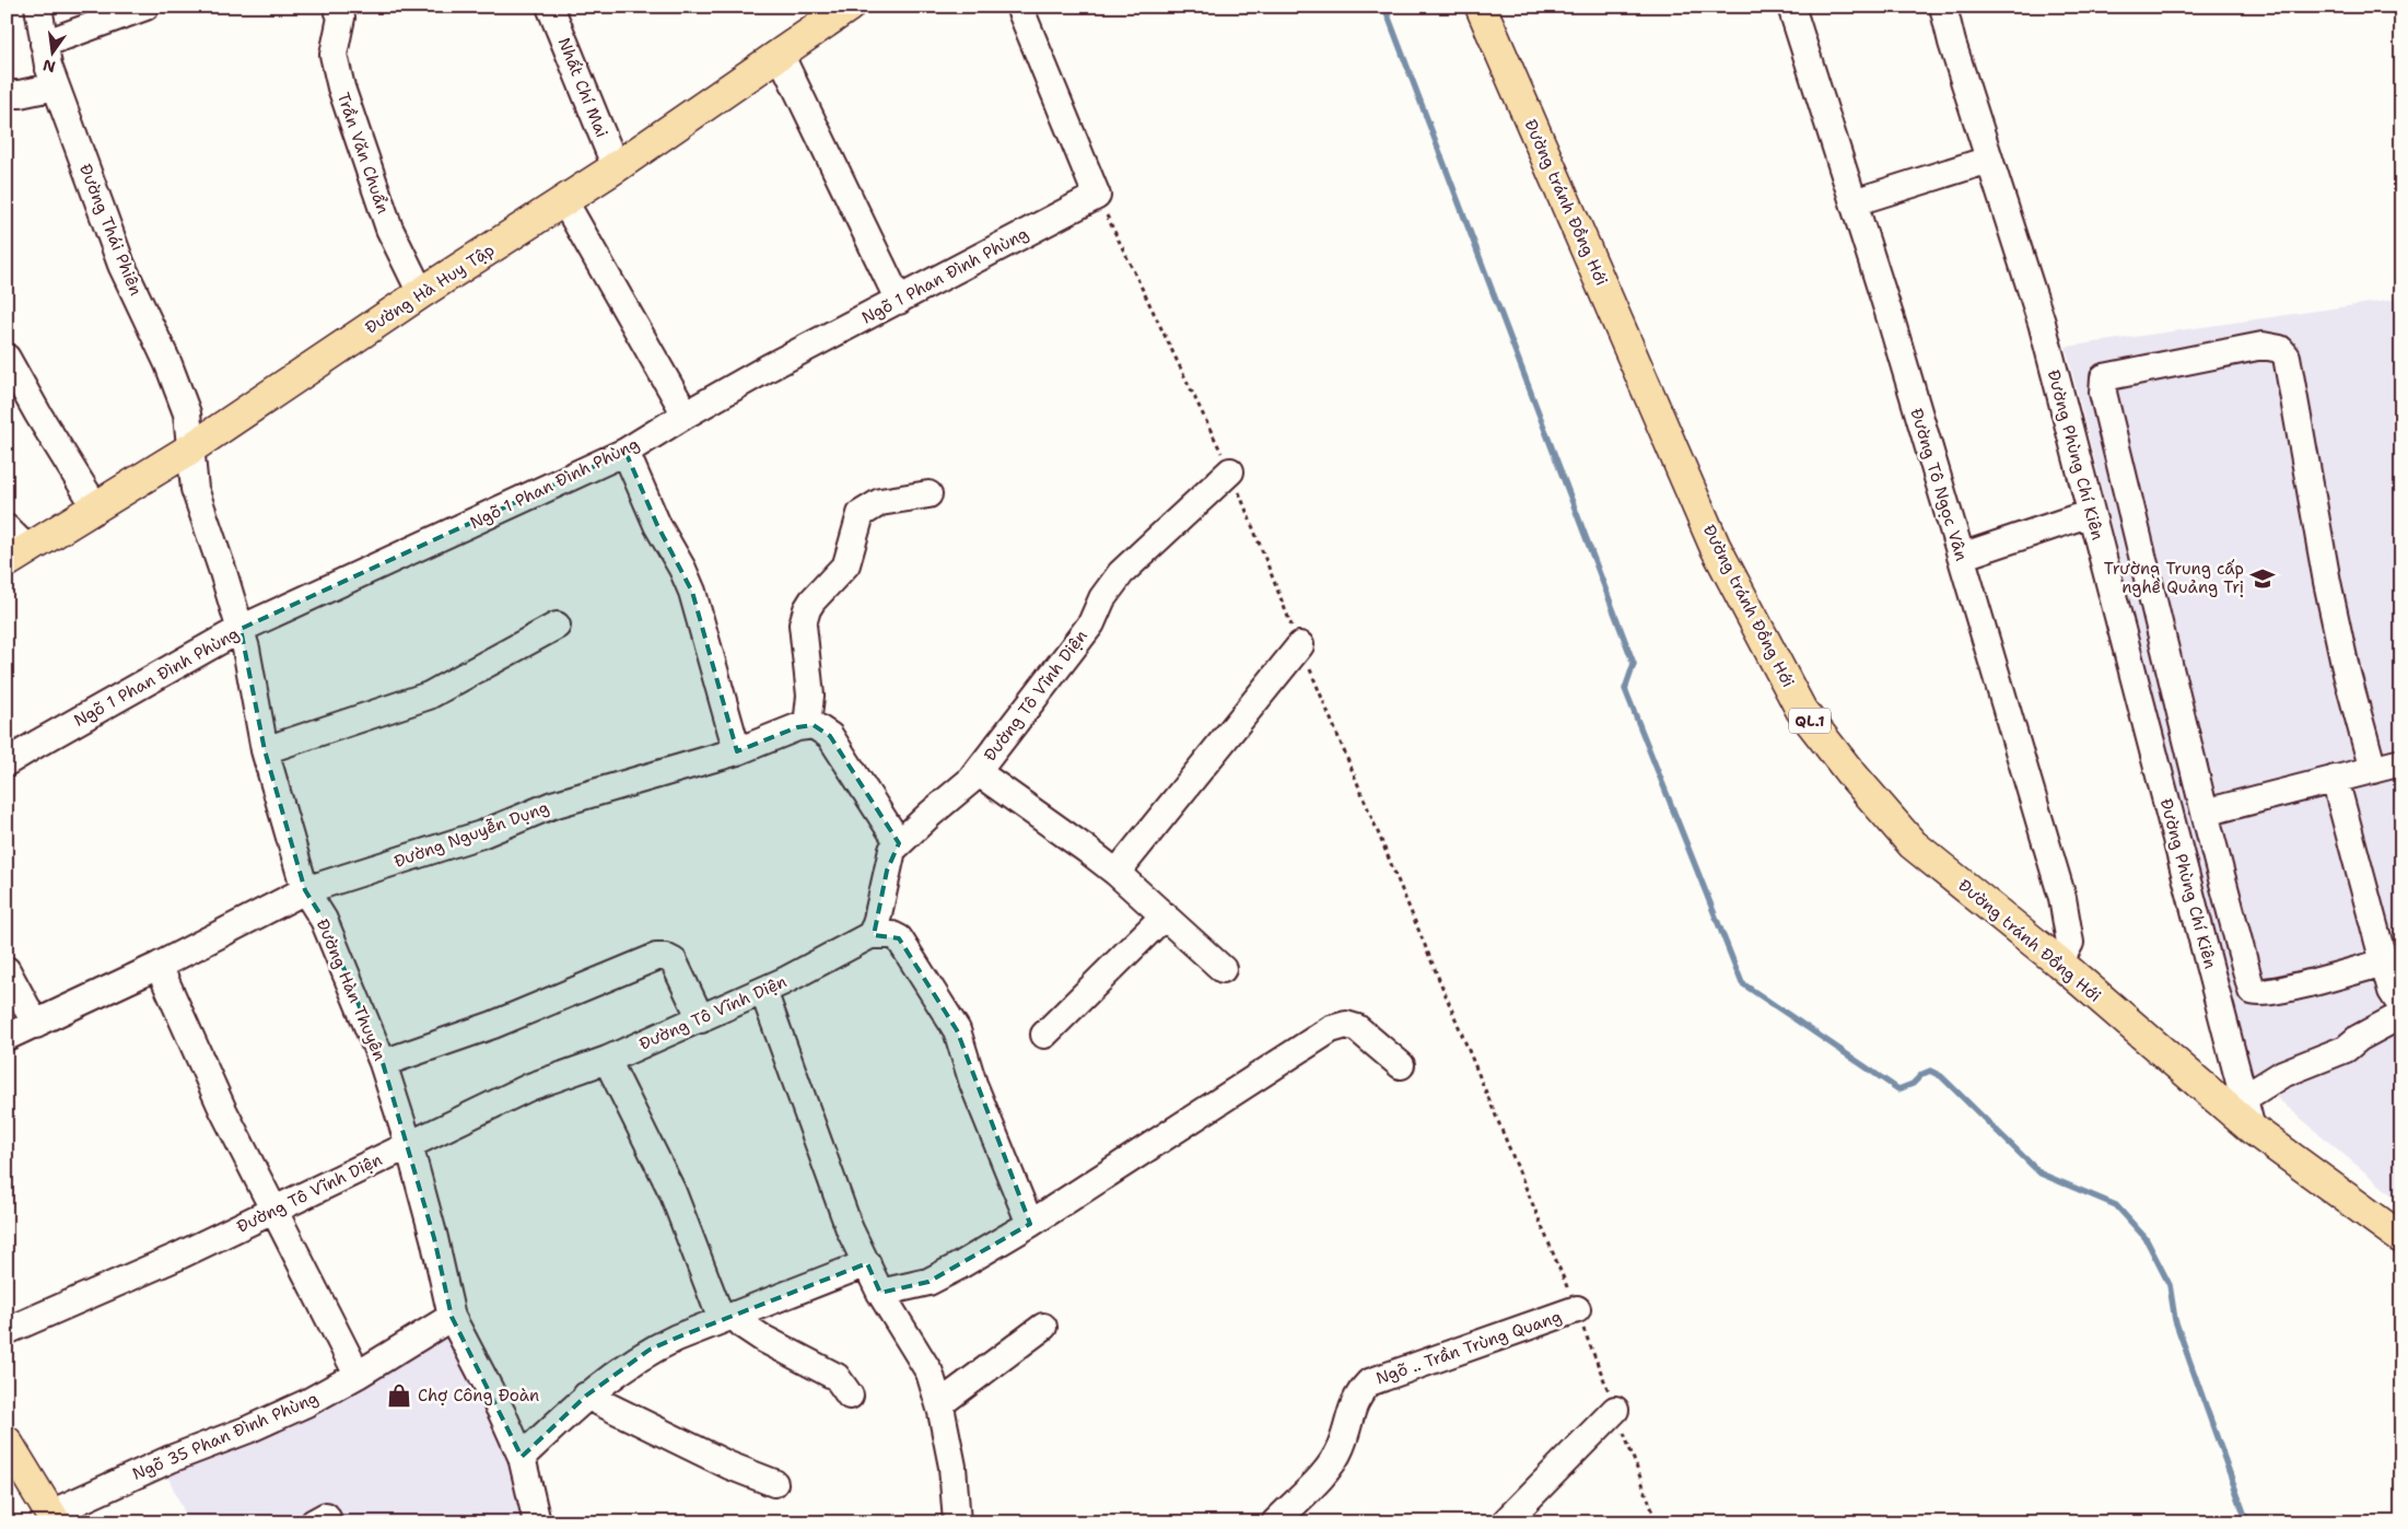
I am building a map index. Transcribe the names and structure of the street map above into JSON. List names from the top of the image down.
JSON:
{
  "streets": {
    "main road": ["Đường tránh Đồng Hới", "Đường Hà Huy Tập", "QL.1"],
    "street": [
      "Nhất Chí Mai",
      "Trần Văn Chuẩn",
      "Đường Thái Phiên",
      "Ngõ 1 Phan Đình Phùng",
      "Đường Phùng Chí Kiên",
      "Đường Tô Ngọc Vân",
      "Đường Tô Vĩnh Diện",
      "Đường Nguyễn Dụng",
      "Đường Hàn Thuyên",
      "Ngõ .. Trần Trùng Quang",
      "Ngõ 35 Phan Đình Phùng"
    ]
  },
  "crossings": [
    ["Nhất Chí Mai", "Đường Hà Huy Tập"],
    ["Trần Văn Chuẩn", "Đường Hà Huy Tập"],
    ["Đường tránh Đồng Hới", "Đường Phùng Chí Kiên"],
    ["Đường tránh Đồng Hới", "Đường Tô Ngọc Vân"],
    ["Đường Thái Phiên", "Đường Hà Huy Tập"],
    ["Đường Thái Phiên", "Đường Hàn Thuyên"],
    ["Ngõ 1 Phan Đình Phùng", "Đường Hàn Thuyên"],
    ["Đường Hà Huy Tập", "Đường Hàn Thuyên"],
    ["Đường Tô Vĩnh Diện", "Đường Hàn Thuyên"],
    ["Đường Nguyễn Dụng", "Đường Hàn Thuyên"],
    ["Đường Hàn Thuyên", "Ngõ 35 Phan Đình Phùng"]
  ],
  "places": {
    "school or university": ["Trường Trung cấp nghề Quảng Trị"],
    "shop": ["Chợ Công Đoàn"]
  },
  "north": "bottom"
}
